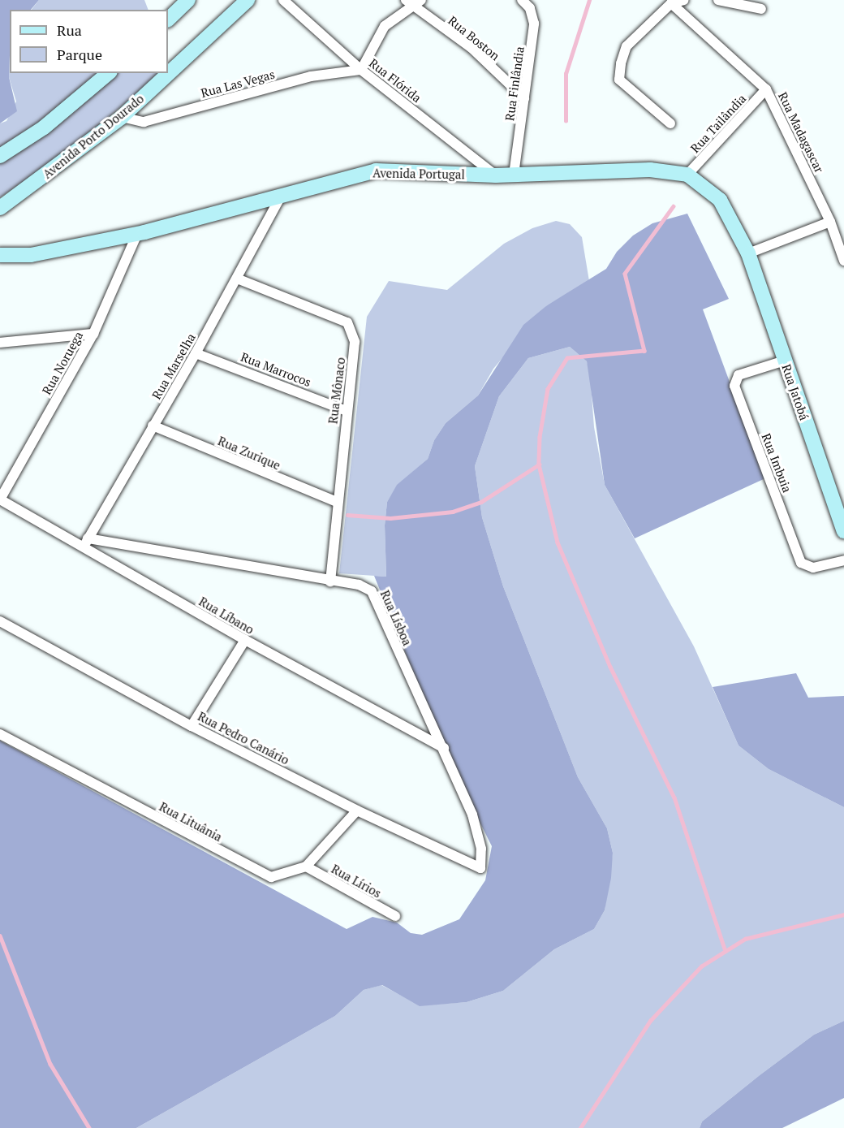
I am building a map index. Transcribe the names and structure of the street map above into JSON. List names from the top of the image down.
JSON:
{
  "streets": {
    "street": [
      "Rua Boston",
      "Rua Flórida",
      "Rua Las Vegas",
      "Rua Finlândia",
      "Rua Tailândia",
      "Rua Madagascar",
      "Avenida Porto Dourado",
      "Avenida Portugal",
      "Rua Noruega",
      "Rua Marselha",
      "Rua Marrocos",
      "Rua Mônaco",
      "Rua Jatobá",
      "Rua Zurique",
      "Rua Imbuia",
      "Rua Líbano",
      "Rua Lísboa",
      "Rua Pedro Canário",
      "Rua Lituânia",
      "Rua Lírios"
    ]
  },
  "crossings": [
    ["Rua Boston", "Rua Finlândia"],
    ["Rua Flórida", "Rua Las Vegas"],
    ["Rua Flórida", "Avenida Portugal"],
    ["Rua Las Vegas", "Avenida Porto Dourado"],
    ["Rua Finlândia", "Avenida Portugal"],
    ["Rua Tailândia", "Rua Madagascar"],
    ["Rua Tailândia", "Avenida Portugal"],
    ["Avenida Portugal", "Rua Noruega"],
    ["Avenida Portugal", "Rua Marselha"],
    ["Rua Noruega", "Rua Líbano"],
    ["Rua Marselha", "Rua Marrocos"],
    ["Rua Marselha", "Rua Mônaco"],
    ["Rua Marselha", "Rua Zurique"],
    ["Rua Marselha", "Rua Líbano"],
    ["Rua Marselha", "Rua Lísboa"],
    ["Rua Marrocos", "Rua Mônaco"],
    ["Rua Mônaco", "Rua Zurique"],
    ["Rua Mônaco", "Rua Lísboa"],
    ["Rua Jatobá", "Rua Imbuia"],
    ["Rua Líbano", "Rua Lísboa"],
    ["Rua Lísboa", "Rua Pedro Canário"],
    ["Rua Pedro Canário", "Rua Lituânia"],
    ["Rua Lituânia", "Rua Lírios"]
  ],
  "legend": ["Rua", "Parque"]
}
